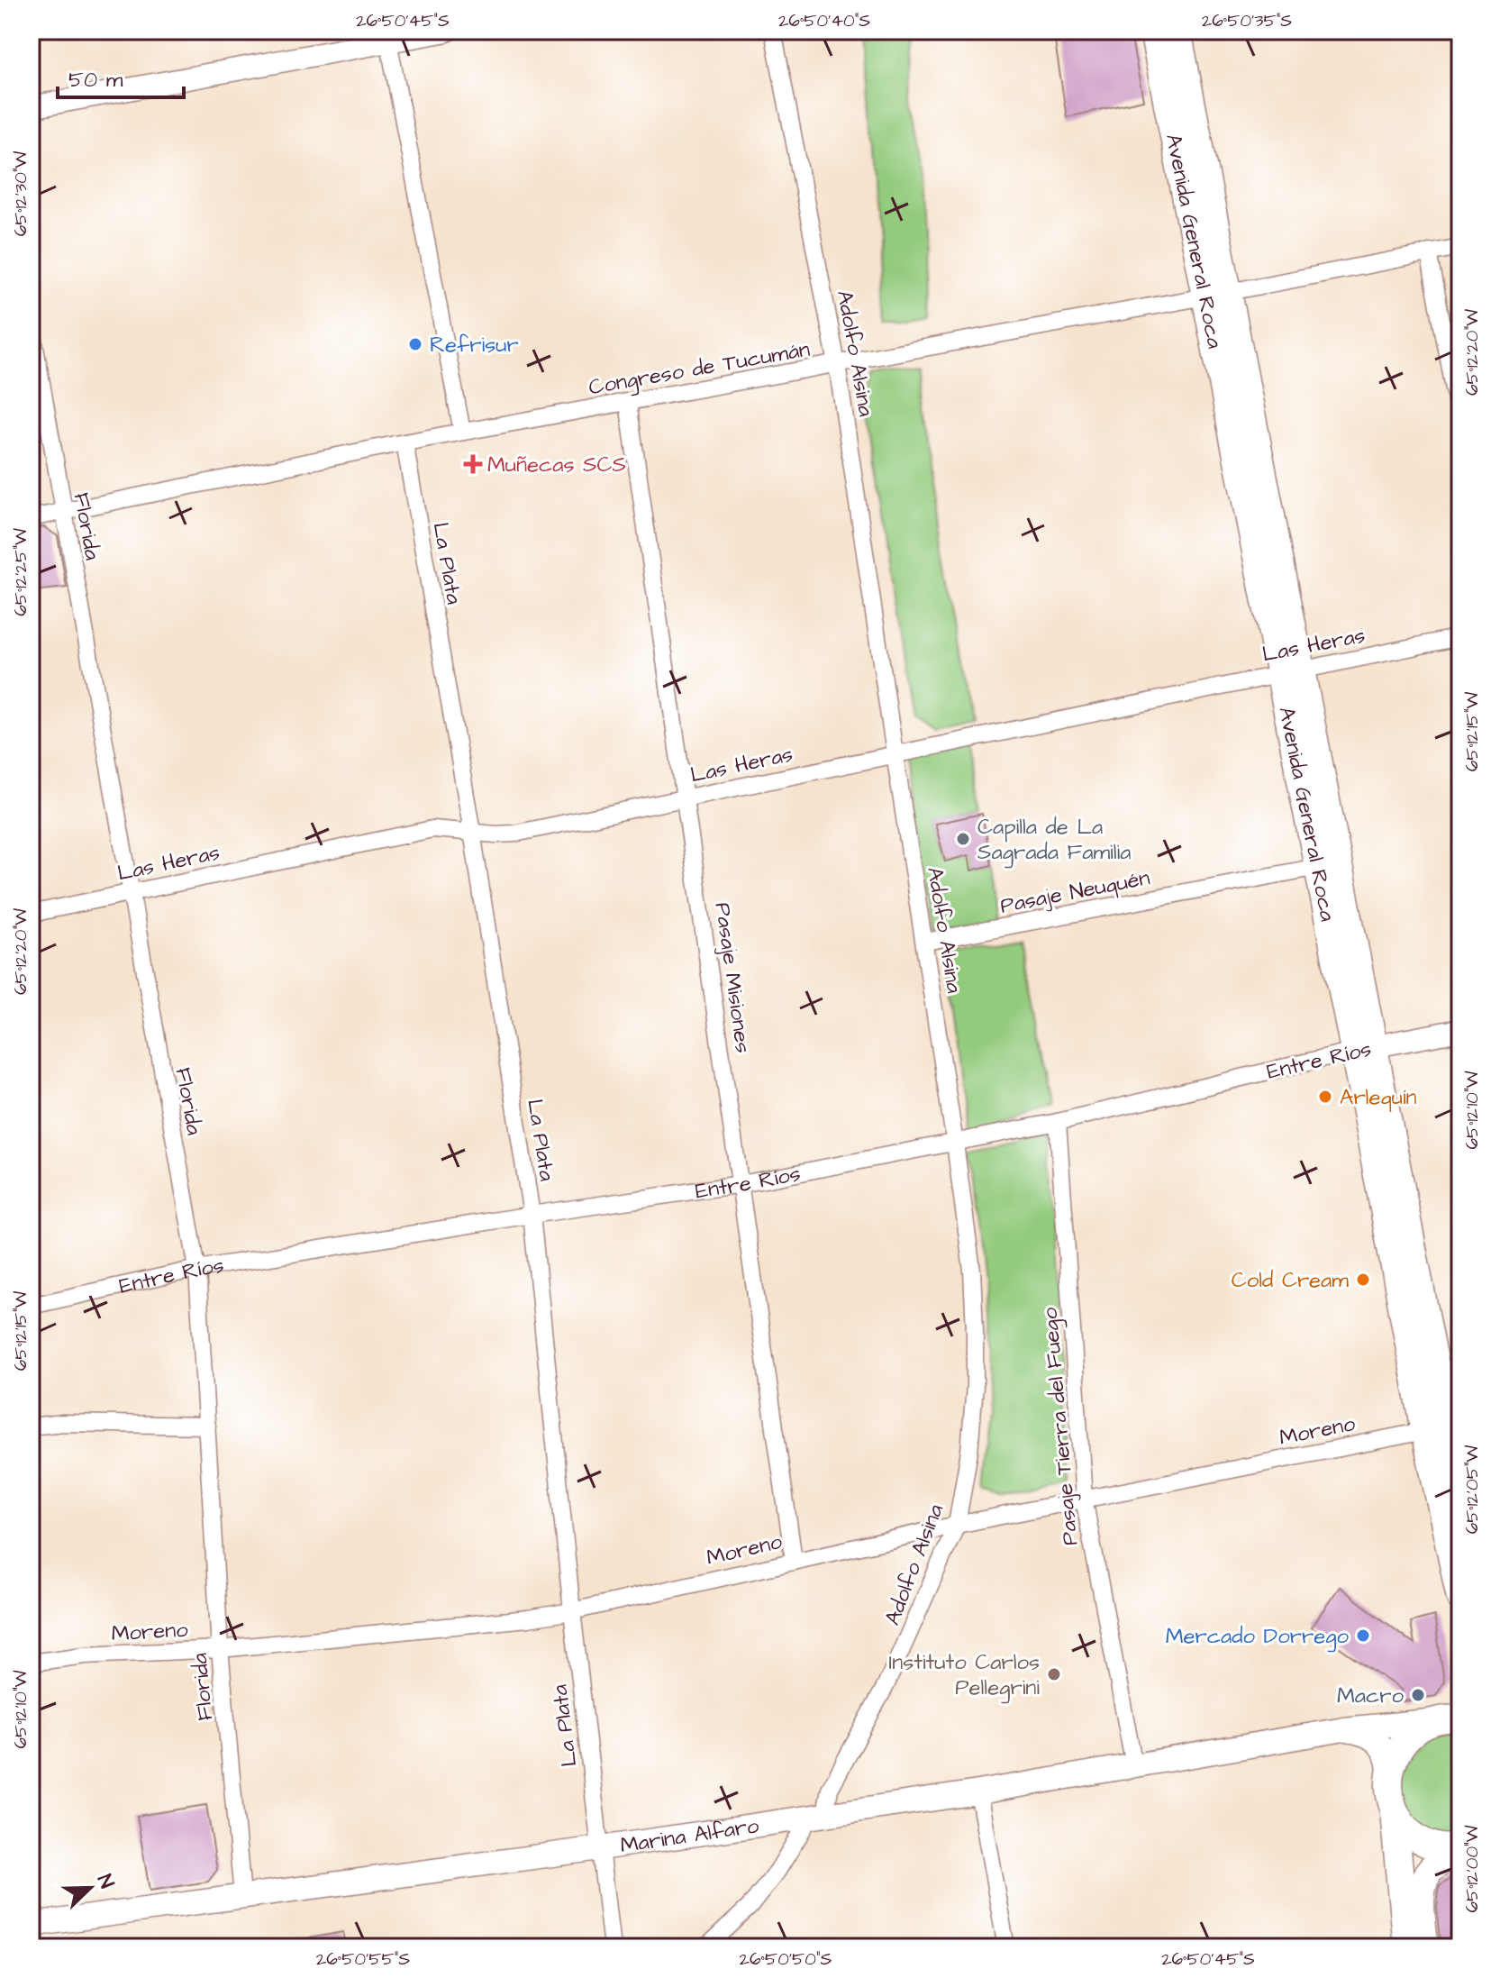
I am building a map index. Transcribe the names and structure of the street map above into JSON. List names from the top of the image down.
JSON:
{
  "streets": {
    "main road": ["Avenida General Roca", "Marina Alfaro"],
    "street": [
      "Adolfo Alsina",
      "Congreso de Tucumán",
      "Florida",
      "La Plata",
      "Las Heras",
      "Pasaje Neuquén",
      "Pasaje Misiones",
      "Entre Ríos",
      "Pasaje Tierra del Fuego",
      "Moreno"
    ]
  },
  "crossings": [
    ["Avenida General Roca", "Congreso de Tucumán"],
    ["Avenida General Roca", "Las Heras"],
    ["Avenida General Roca", "Pasaje Neuquén"],
    ["Avenida General Roca", "Entre Ríos"],
    ["Avenida General Roca", "Moreno"],
    ["Adolfo Alsina", "Congreso de Tucumán"],
    ["Adolfo Alsina", "Las Heras"],
    ["Adolfo Alsina", "Pasaje Neuquén"],
    ["Adolfo Alsina", "Entre Ríos"],
    ["Adolfo Alsina", "Moreno"],
    ["Adolfo Alsina", "Marina Alfaro"],
    ["Congreso de Tucumán", "Florida"],
    ["Congreso de Tucumán", "La Plata"],
    ["Congreso de Tucumán", "Pasaje Misiones"],
    ["Florida", "Las Heras"],
    ["Florida", "Entre Ríos"],
    ["Florida", "Moreno"],
    ["Florida", "Marina Alfaro"],
    ["La Plata", "Las Heras"],
    ["La Plata", "Entre Ríos"],
    ["La Plata", "Moreno"],
    ["La Plata", "Marina Alfaro"],
    ["Las Heras", "Pasaje Misiones"],
    ["Pasaje Misiones", "Entre Ríos"],
    ["Pasaje Misiones", "Moreno"],
    ["Entre Ríos", "Pasaje Tierra del Fuego"],
    ["Pasaje Tierra del Fuego", "Moreno"],
    ["Pasaje Tierra del Fuego", "Marina Alfaro"]
  ],
  "places": {
    "other": [
      "Refrisur",
      "Capilla de La Sagrada Familia",
      "Arlequín",
      "Cold Cream",
      "Mercado Dorrego",
      "Instituto Carlos Pellegrini",
      "Macro"
    ],
    "health": ["Muñecas SCS"]
  },
  "scale_bar": "50 m",
  "north": "top right",
  "coordinates": [
    "26°50'45\"S",
    "26°50'40\"S",
    "26°50'35\"S",
    "65°12'30\"W",
    "65°12'20\"W",
    "65°12'25\"W",
    "65°12'15\"W",
    "65°12'10\"W",
    "65°12'05\"W",
    "65°12'00\"W",
    "26°50'55\"S",
    "26°50'50\"S"
  ]
}
